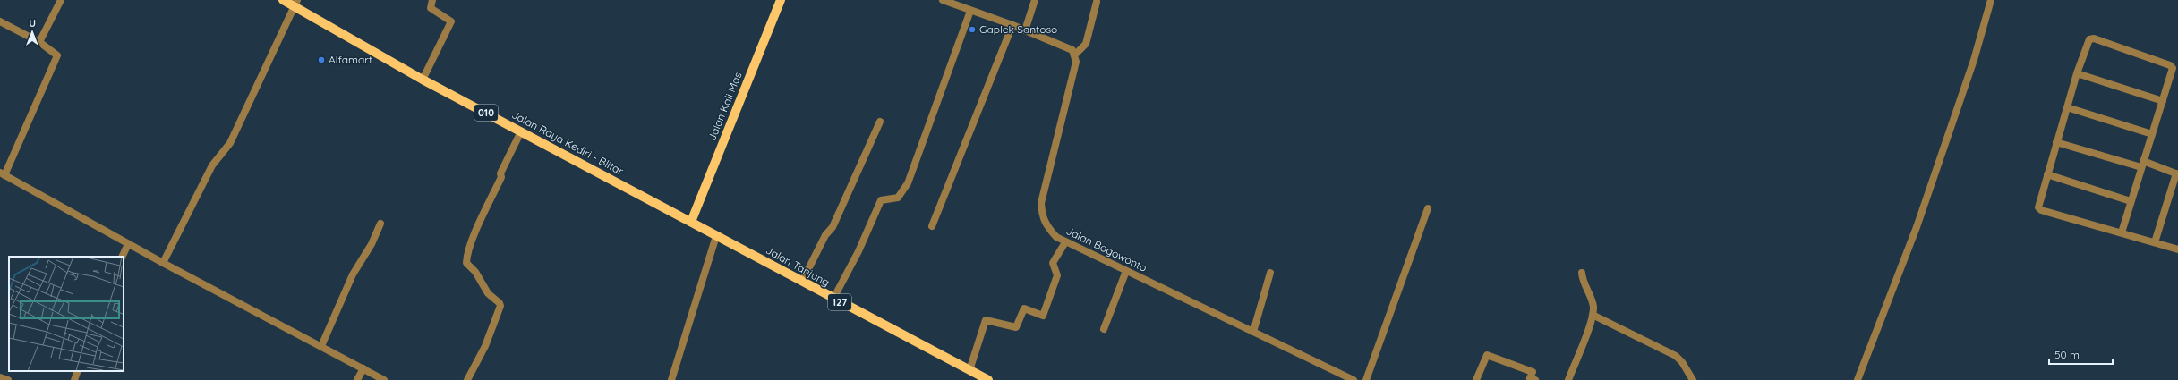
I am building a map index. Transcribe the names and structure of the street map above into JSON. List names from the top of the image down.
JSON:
{
  "streets": {
    "main road": [
      "Jalan Kali Mas",
      "010",
      "Jalan Raya Kediri - Blitar",
      "Jalan Tanjung",
      "127"
    ],
    "street": ["Jalan Bogowonto"]
  },
  "crossings": [
    ["Jalan Kali Mas", "Jalan Raya Kediri - Blitar"],
    ["Jalan Kali Mas", "Jalan Tanjung"],
    ["Jalan Raya Kediri - Blitar", "Jalan Tanjung"]
  ],
  "places": ["Gaplek Santoso", "Alfamart"],
  "scale_bar": "50 m",
  "north": "top"
}
